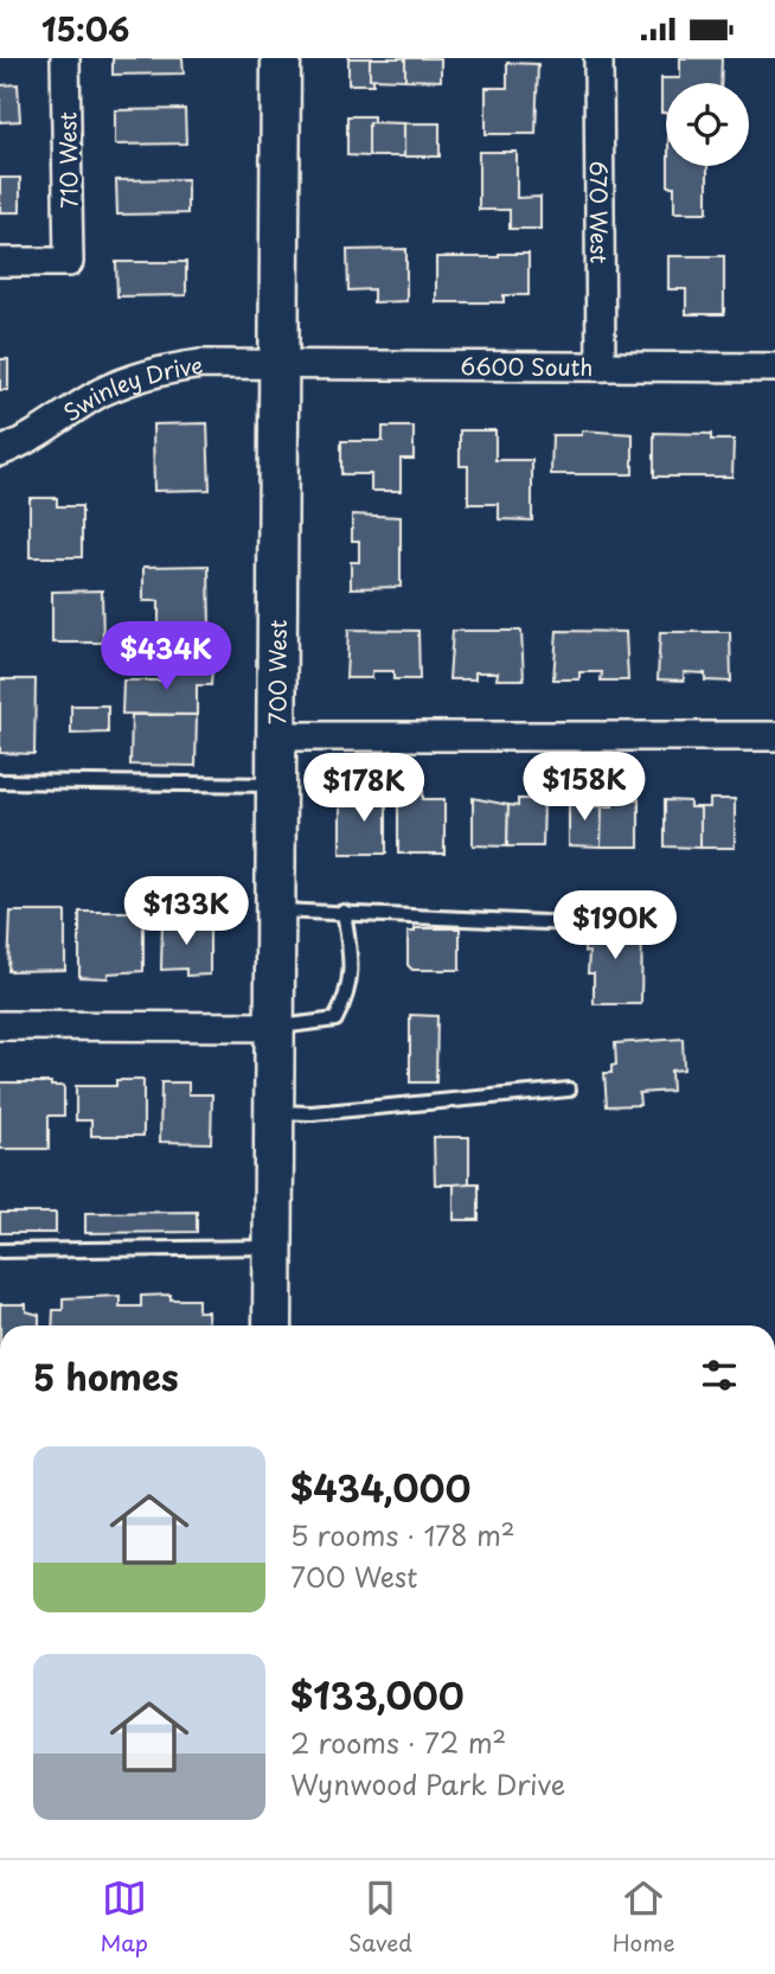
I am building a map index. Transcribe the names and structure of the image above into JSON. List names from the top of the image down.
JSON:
{
  "streets": {
    "main road": ["700 West"],
    "street": [
      "710 West",
      "670 West",
      "6600 South",
      "Swinley Drive"
    ]
  },
  "crossings": [
    ["670 West", "6600 South"],
    ["6600 South", "Swinley Drive"],
    ["6600 South", "700 West"],
    ["Swinley Drive", "700 West"]
  ],
  "page": {
    "status": "15:06",
    "price": [
      "$434K",
      "$158K",
      "$178K",
      "$133K",
      "$190K"
    ],
    "heading": "5 homes",
    "list": [
      {
        "name": "$434,000",
        "note": "5 rooms · 178 m² · 700 West"
      },
      {
        "name": "$133,000",
        "note": "2 rooms · 72 m² · Wynwood Park Drive"
      }
    ],
    "tabs": ["Map", "Saved", "Home"]
  }
}
